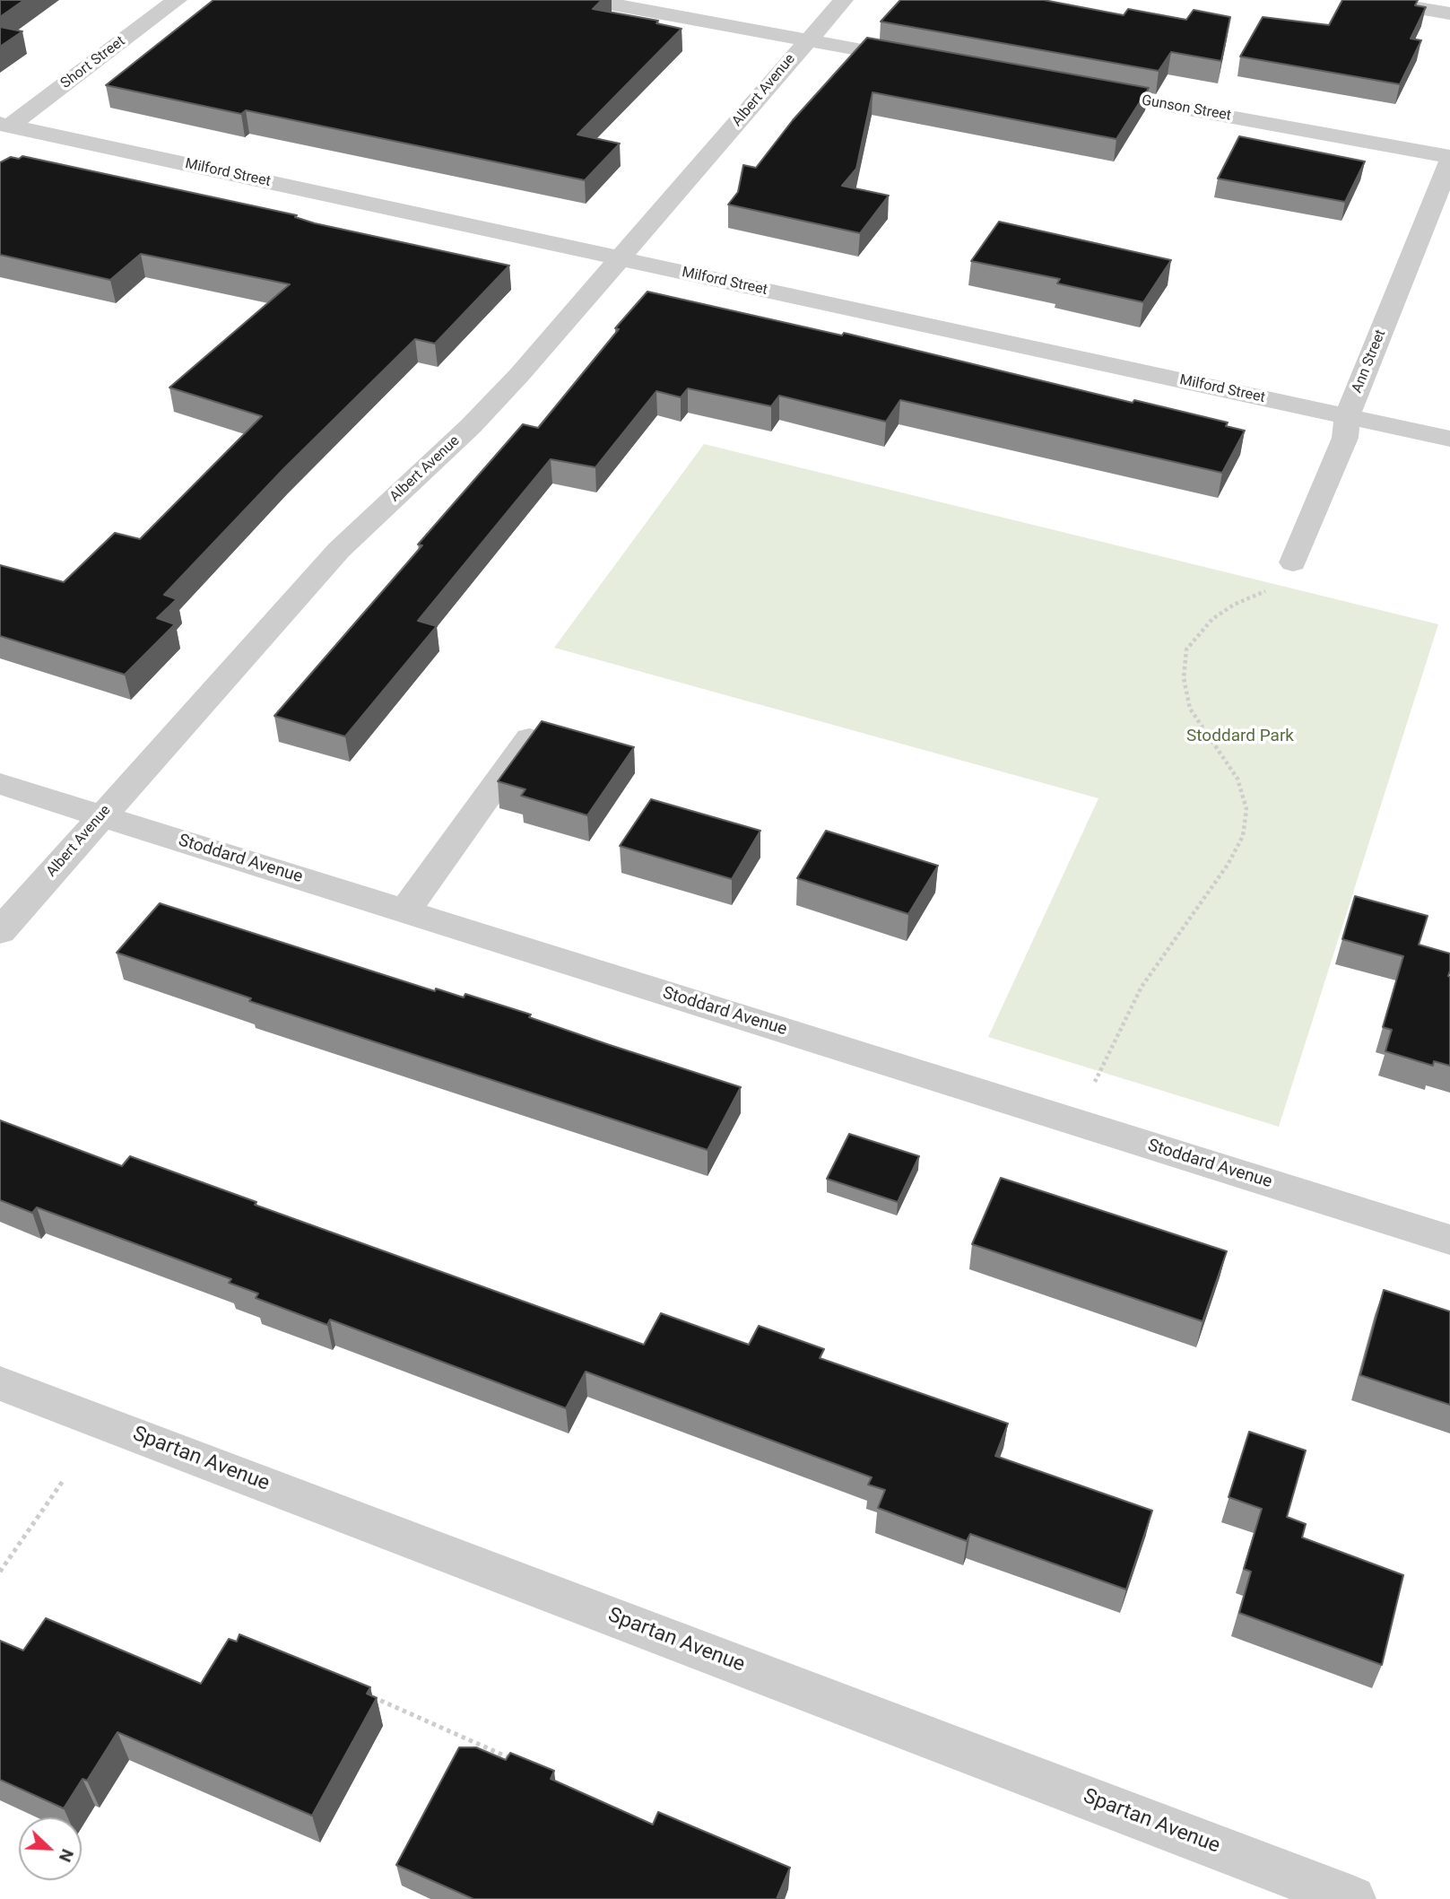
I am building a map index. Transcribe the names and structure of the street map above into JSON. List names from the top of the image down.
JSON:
{
  "streets": {
    "street": [
      "Short Street",
      "Albert Avenue",
      "Gunson Street",
      "Milford Street",
      "Ann Street",
      "Stoddard Avenue",
      "Spartan Avenue"
    ]
  },
  "crossings": [
    ["Short Street", "Milford Street"],
    ["Albert Avenue", "Milford Street"],
    ["Albert Avenue", "Stoddard Avenue"],
    ["Gunson Street", "Ann Street"],
    ["Milford Street", "Ann Street"]
  ],
  "parks": ["Stoddard Park"],
  "north": "bottom right"
}
